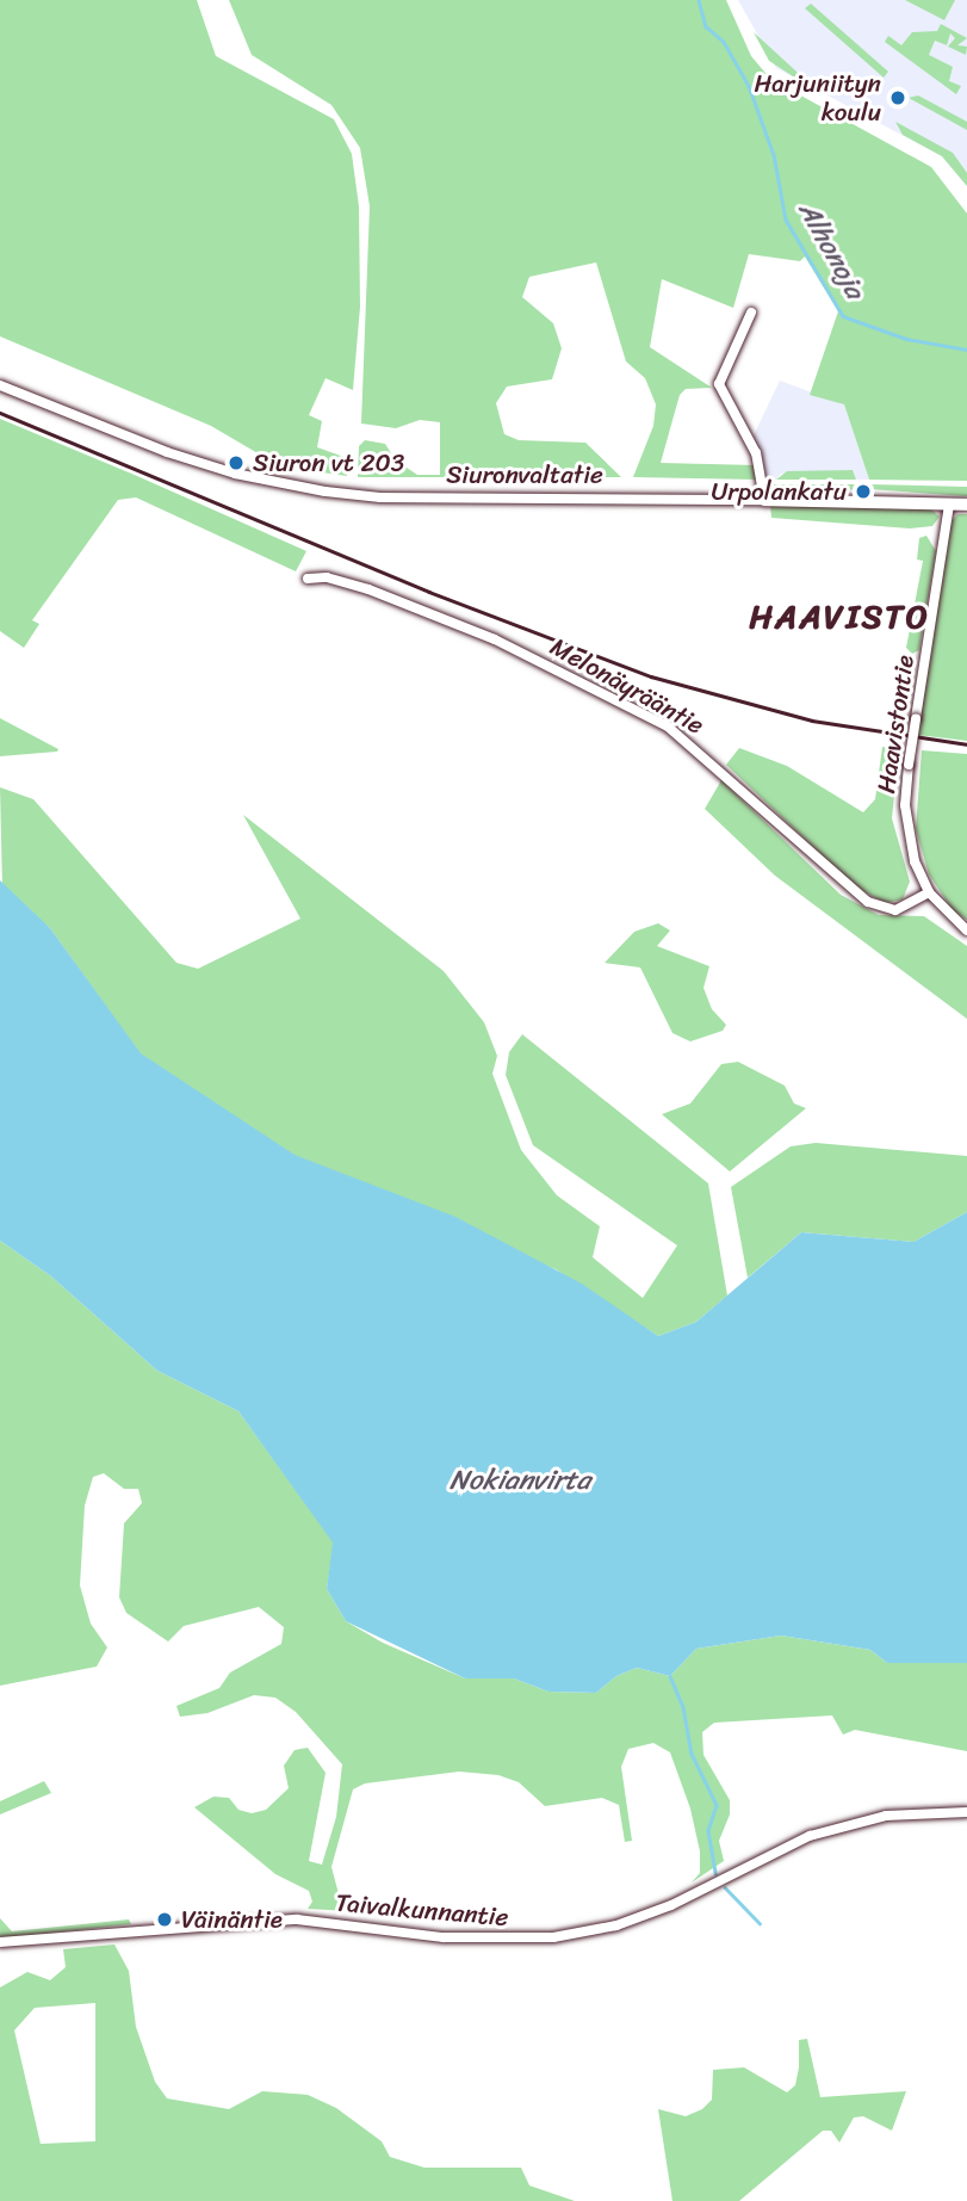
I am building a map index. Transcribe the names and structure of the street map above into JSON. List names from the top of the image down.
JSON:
{
  "streets": {
    "main road": ["Siuronvaltatie"],
    "street": ["Melonäyrääntie", "Haavistontie", "Taivalkunnantie"]
  },
  "crossings": [
    ["Siuronvaltatie", "Haavistontie"],
    ["Melonäyrääntie", "Haavistontie"]
  ],
  "districts": ["HAAVISTO"],
  "water": ["Alhonoja", "Nokianvirta"],
  "places": [
    "Harjuniityn koulu",
    "Siuron vt 203",
    "Urpolankatu",
    "Väinäntie"
  ]
}
